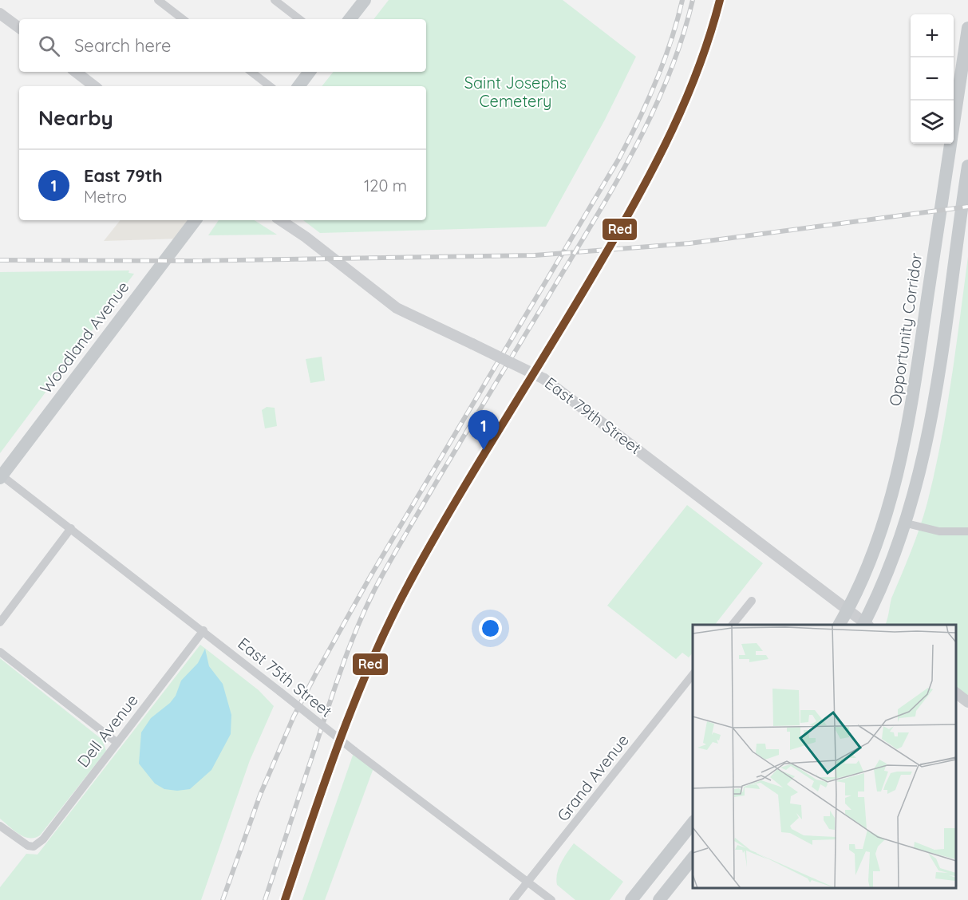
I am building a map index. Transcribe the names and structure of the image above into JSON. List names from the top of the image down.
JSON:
{
  "streets": {
    "main road": ["Opportunity Corridor", "Woodland Avenue", "East 79th Street"],
    "street": ["East 75th Street", "Dell Avenue", "Grand Avenue"]
  },
  "crossings": [
    ["Opportunity Corridor", "East 79th Street"],
    ["Woodland Avenue", "East 75th Street"],
    ["East 75th Street", "Dell Avenue"],
    ["East 75th Street", "Grand Avenue"]
  ],
  "parks": ["Saint Josephs Cemetery"],
  "lines": ["transit line Red"],
  "page": {
    "map_buttons": ["+", "−"],
    "search": "Search here",
    "heading": "Nearby",
    "list": [
      {
        "mark": "1",
        "name": "East 79th",
        "note": "Metro",
        "value": "120 m"
      }
    ],
    "pins": "1"
  }
}
